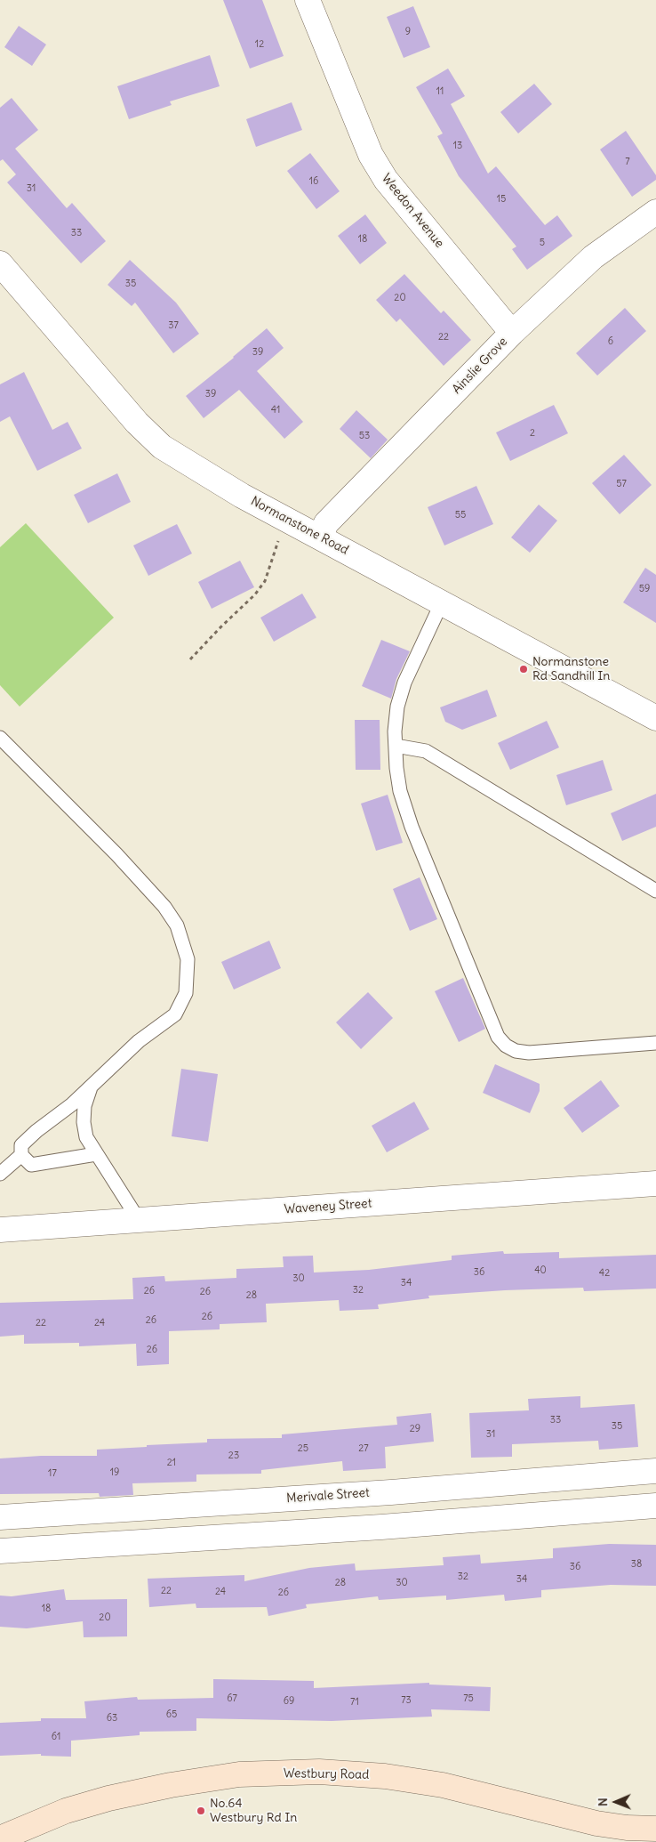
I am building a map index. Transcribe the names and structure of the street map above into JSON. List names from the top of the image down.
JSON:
{
  "streets": {
    "main road": ["Westbury Road"],
    "street": [
      "Weedon Avenue",
      "Ainslie Grove",
      "Normanstone Road",
      "Waveney Street",
      "Merivale Street"
    ]
  },
  "crossings": [
    ["Weedon Avenue", "Ainslie Grove"],
    ["Ainslie Grove", "Normanstone Road"]
  ],
  "places": ["Normanstone Rd Sandhill In", "No.64 Westbury Rd In"],
  "house_numbers": [
    "9",
    "12",
    "11",
    "13",
    "7",
    "16",
    "31",
    "15",
    "33",
    "18",
    "5",
    "35",
    "20",
    "37",
    "22",
    "6",
    "39",
    "39",
    "41",
    "2",
    "53",
    "57",
    "55",
    "59",
    "40",
    "36",
    "42",
    "30",
    "34",
    "32",
    "26",
    "26",
    "28",
    "26",
    "26",
    "22",
    "24",
    "26",
    "33",
    "35",
    "29",
    "31",
    "25",
    "27",
    "23",
    "21",
    "19",
    "17",
    "38",
    "36",
    "32",
    "34",
    "28",
    "30",
    "22",
    "24",
    "26",
    "18",
    "20",
    "67",
    "75",
    "73",
    "69",
    "71",
    "65",
    "63",
    "61"
  ],
  "north": "left"
}
